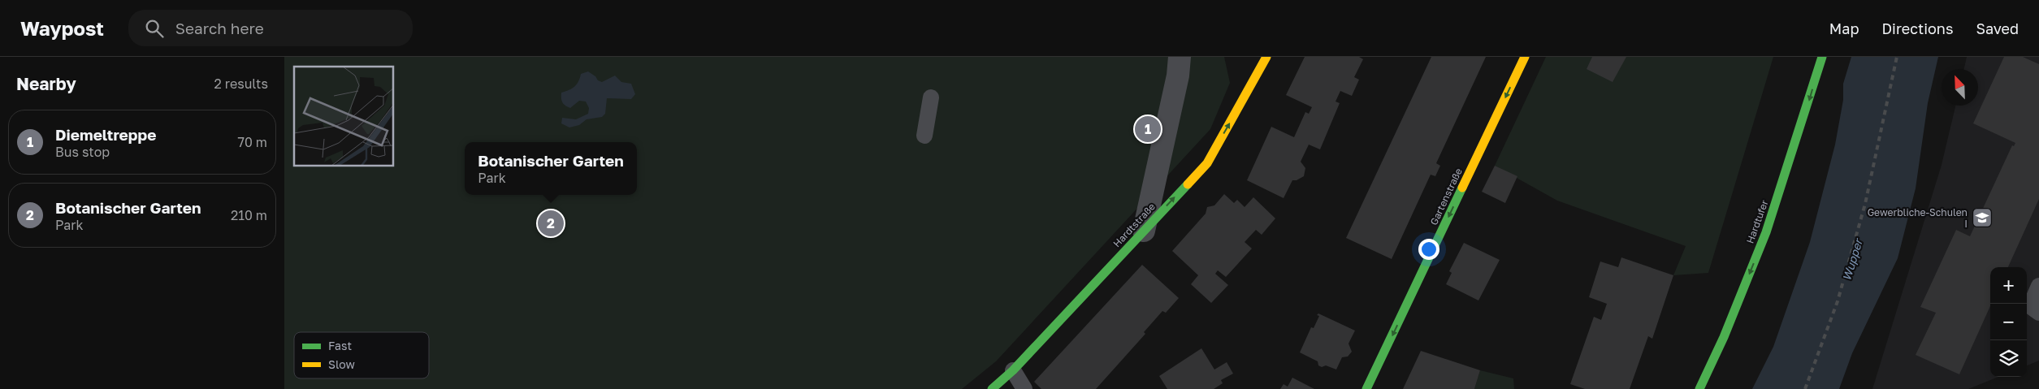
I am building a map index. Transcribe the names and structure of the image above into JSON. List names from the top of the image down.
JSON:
{
  "streets": {
    "street": ["Gartenstraße", "Hardtufer", "Hardtstraße"]
  },
  "one_way": ["Gartenstraße", "Hardtufer"],
  "water": ["Wupper"],
  "places": {
    "school or university": ["Gewerbliche-Schulen I"]
  },
  "legend": ["Fast", "Slow"],
  "north": "top left",
  "page": {
    "header": "Waypost",
    "search": "Search here",
    "nav": ["Map", "Directions", "Saved"],
    "heading": ["Nearby", "2 results"],
    "list": [
      {
        "mark": "1",
        "name": "Diemeltreppe",
        "note": "Bus stop",
        "value": "70 m"
      },
      {
        "mark": "2",
        "name": "Botanischer Garten",
        "note": "Park",
        "value": "210 m"
      }
    ],
    "pins": ["1", "2"],
    "popup": ["Botanischer Garten", "Park"],
    "map_buttons": ["+", "−"]
  }
}
